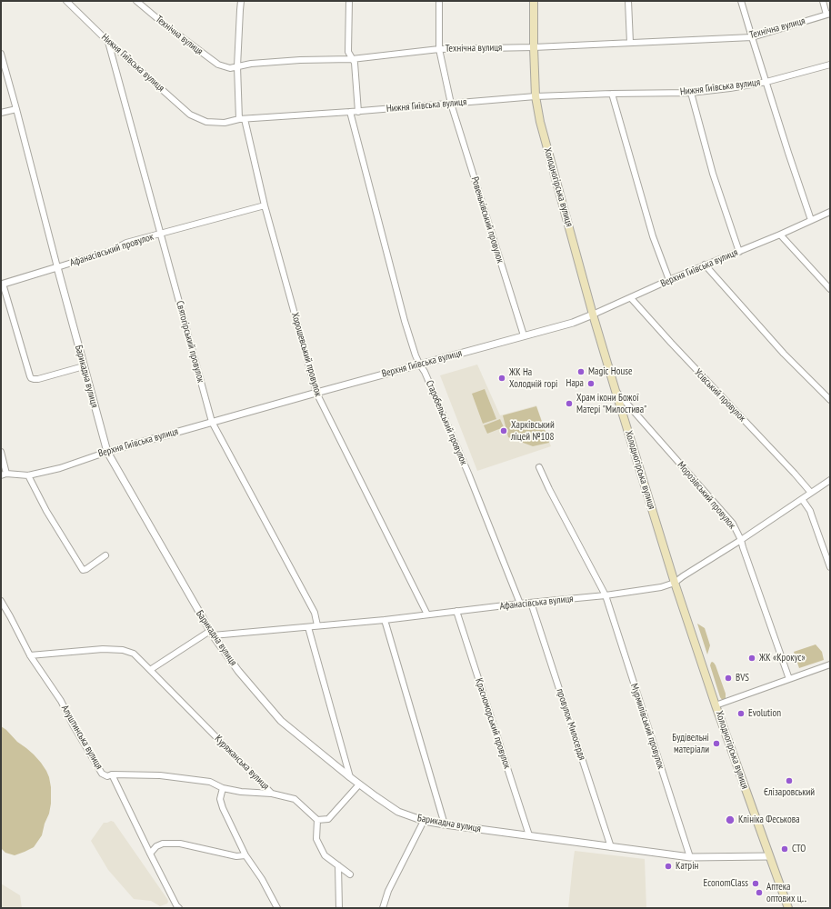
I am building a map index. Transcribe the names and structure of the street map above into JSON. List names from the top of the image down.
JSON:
{
  "streets": {
    "main road": ["Холодногірська вулиця"],
    "street": [
      "Технічна вулиця",
      "Нижня Гиївська вулиця",
      "Ровеньківський провулок",
      "Афанасівський провулок",
      "Верхня Гиївська вулиця",
      "Святогірський провулок",
      "Хорошевський провулок",
      "Барикадна вулиця",
      "Усівський провулок",
      "Старобельський провулок",
      "Морозівський провулок",
      "Афанасівська вулиця",
      "Красноморський провулок",
      "провулок Милосердя",
      "Мурмилівський провулок",
      "Алуштинська вулиця",
      "Куряжанська вулиця"
    ]
  },
  "crossings": [
    ["Технічна вулиця", "Холодногірська вулиця"],
    ["Технічна вулиця", "Ровеньківський провулок"],
    ["Технічна вулиця", "Хорошевський провулок"],
    ["Нижня Гиївська вулиця", "Холодногірська вулиця"],
    ["Нижня Гиївська вулиця", "Ровеньківський провулок"],
    ["Нижня Гиївська вулиця", "Святогірський провулок"],
    ["Нижня Гиївська вулиця", "Хорошевський провулок"],
    ["Нижня Гиївська вулиця", "Старобельський провулок"],
    ["Холодногірська вулиця", "Верхня Гиївська вулиця"],
    ["Холодногірська вулиця", "Барикадна вулиця"],
    ["Холодногірська вулиця", "Морозівський провулок"],
    ["Холодногірська вулиця", "Афанасівська вулиця"],
    ["Ровеньківський провулок", "Верхня Гиївська вулиця"],
    ["Афанасівський провулок", "Святогірський провулок"],
    ["Афанасівський провулок", "Хорошевський провулок"],
    ["Афанасівський провулок", "Барикадна вулиця"],
    ["Верхня Гиївська вулиця", "Святогірський провулок"],
    ["Верхня Гиївська вулиця", "Хорошевський провулок"],
    ["Верхня Гиївська вулиця", "Барикадна вулиця"],
    ["Верхня Гиївська вулиця", "Усівський провулок"],
    ["Верхня Гиївська вулиця", "Старобельський провулок"],
    ["Святогірський провулок", "Афанасівська вулиця"],
    ["Хорошевський провулок", "Афанасівська вулиця"],
    ["Барикадна вулиця", "Афанасівська вулиця"],
    ["Барикадна вулиця", "Красноморський провулок"],
    ["Барикадна вулиця", "провулок Милосердя"],
    ["Барикадна вулиця", "Мурмилівський провулок"],
    ["Усівський провулок", "Афанасівська вулиця"],
    ["Старобельський провулок", "Афанасівська вулиця"],
    ["Морозівський провулок", "Афанасівська вулиця"],
    ["Афанасівська вулиця", "Красноморський провулок"],
    ["Афанасівська вулиця", "провулок Милосердя"],
    ["Афанасівська вулиця", "Мурмилівський провулок"],
    ["Афанасівська вулиця", "Куряжанська вулиця"]
  ],
  "places": [
    "Magic House",
    "ЖК На Холодній горі",
    "Нара",
    "Храм ікони Божої Матері \"Милостива\"",
    "Харківський ліцей №108",
    "ЖК «Крокус»",
    "BVS",
    "Evolution",
    "Будівельні матеріали",
    "Єлізаровський",
    "Клініка Феськова",
    "СТО",
    "Катрін",
    "EconomClass",
    "Аптека оптових ц‥"
  ]
}
